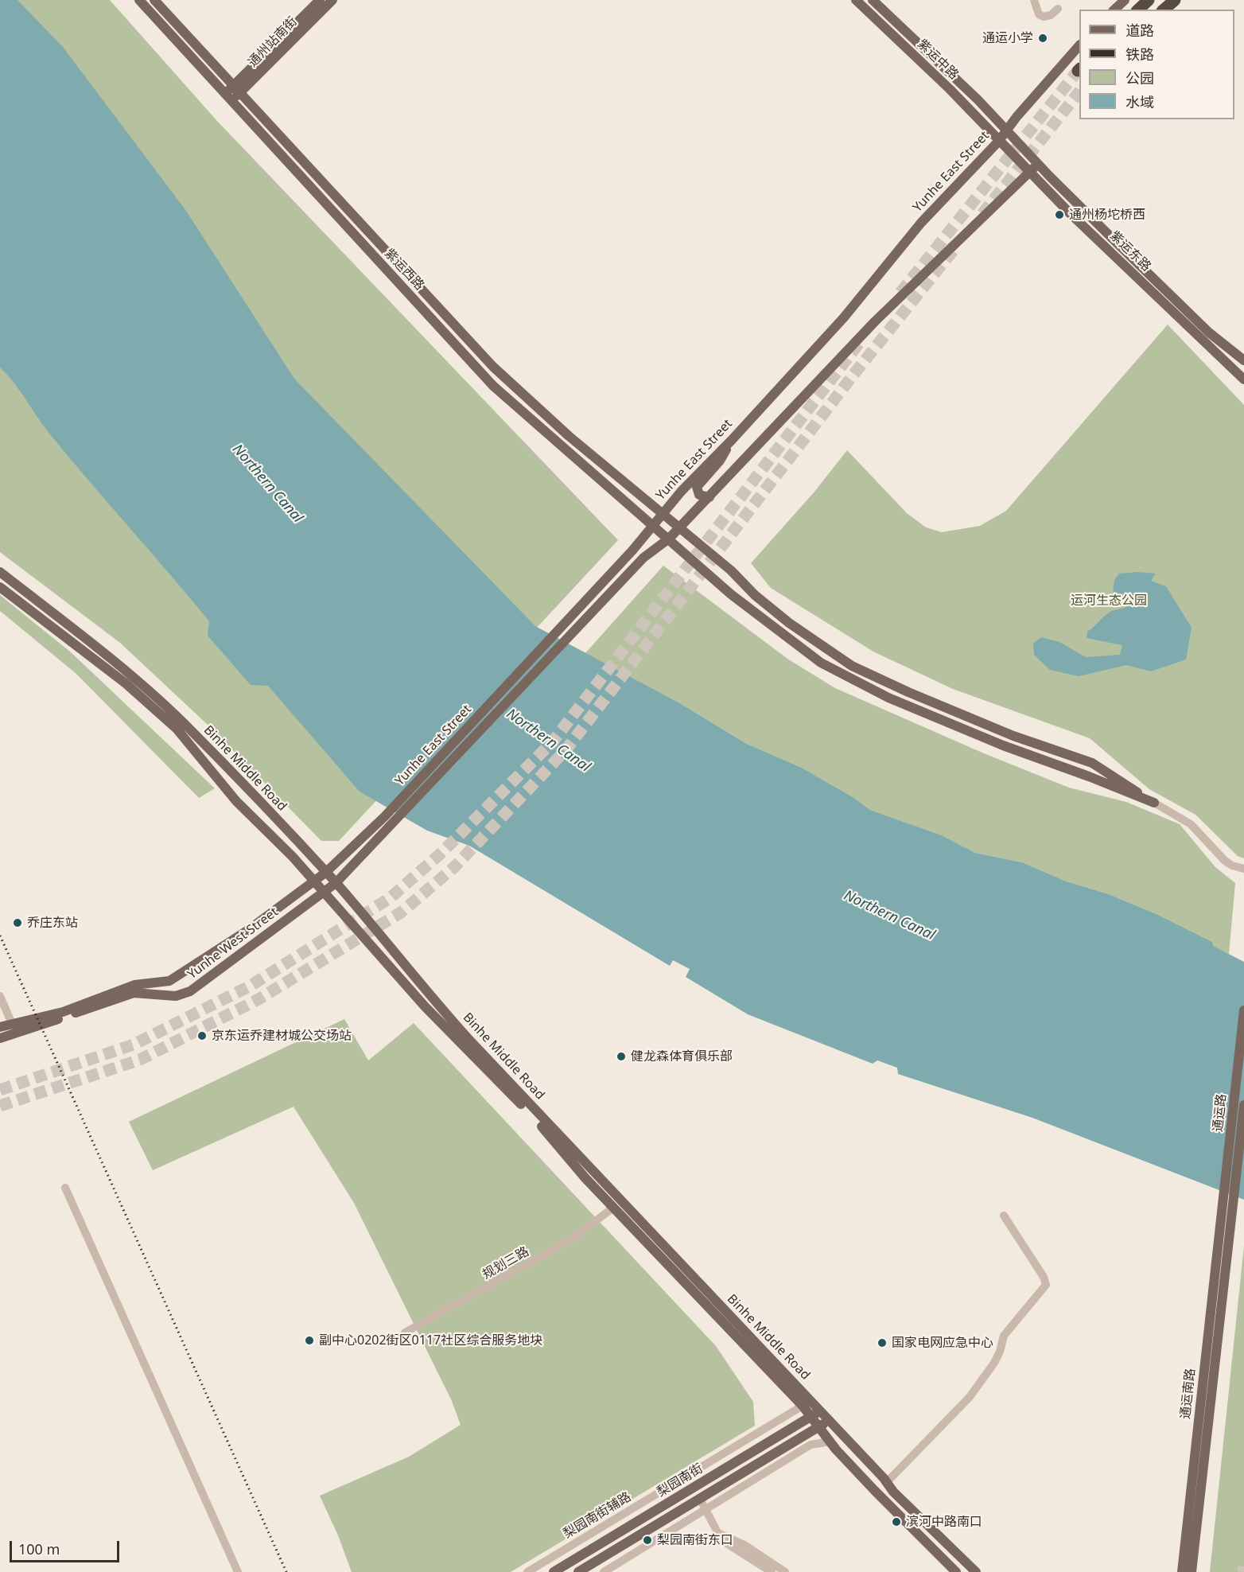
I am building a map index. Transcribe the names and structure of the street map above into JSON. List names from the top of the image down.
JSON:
{
  "streets": {
    "main road": [
      "通州站南街",
      "紫运中路",
      "Yunhe East Street",
      "紫运东路",
      "紫运西路",
      "Binhe Middle Road",
      "Yunhe West Street",
      "通运路",
      "通运南路",
      "梨园南街"
    ],
    "street": ["规划三路", "梨园南街辅路"]
  },
  "crossings": [
    ["通州站南街", "紫运西路"],
    ["紫运中路", "Yunhe East Street"],
    ["紫运中路", "紫运东路"],
    ["Yunhe East Street", "紫运东路"],
    ["Yunhe East Street", "紫运西路"],
    ["Yunhe East Street", "Binhe Middle Road"],
    ["Yunhe East Street", "Yunhe West Street"],
    ["Binhe Middle Road", "Yunhe West Street"],
    ["Binhe Middle Road", "规划三路"],
    ["Binhe Middle Road", "梨园南街"],
    ["Binhe Middle Road", "梨园南街辅路"],
    ["通运路", "通运南路"]
  ],
  "water": ["Northern Canal"],
  "parks": ["运河生态公园"],
  "places": [
    "通运小学",
    "通州杨坨桥西",
    "乔庄东站",
    "京东运乔建材城公交场站",
    "健龙森体育俱乐部",
    "副中心0202街区0117社区综合服务地块",
    "国家电网应急中心",
    "滨河中路南口",
    "梨园南街东口"
  ],
  "legend": [
    "道路",
    "铁路",
    "公园",
    "水域"
  ],
  "scale_bar": "100 m"
}
